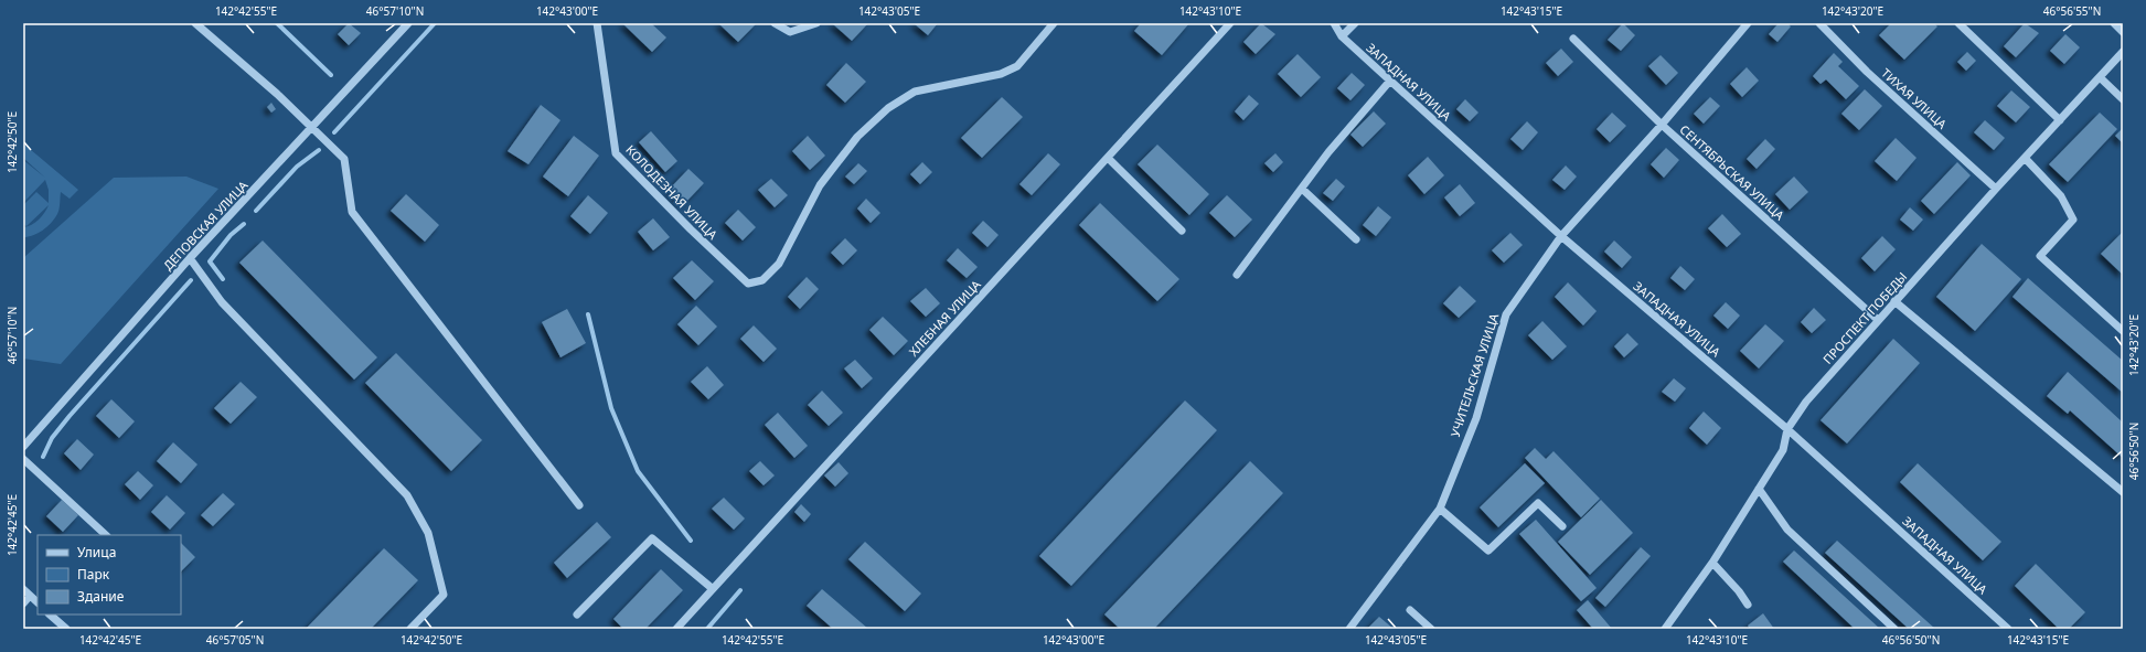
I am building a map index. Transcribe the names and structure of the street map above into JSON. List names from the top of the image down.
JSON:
{
  "streets": {
    "street": [
      "ЗАПАДНАЯ УЛИЦА",
      "ТИХАЯ УЛИЦА",
      "СЕНТЯБРЬСКАЯ УЛИЦА",
      "КОЛОДЕЗНАЯ УЛИЦА",
      "ДЕПОВСКАЯ УЛИЦА",
      "ХЛЕБНАЯ УЛИЦА",
      "ПРОСПЕКТ ПОБЕДЫ",
      "УЧИТЕЛЬСКАЯ УЛИЦА"
    ]
  },
  "crossings": [
    ["ЗАПАДНАЯ УЛИЦА", "ПРОСПЕКТ ПОБЕДЫ"],
    ["ЗАПАДНАЯ УЛИЦА", "УЧИТЕЛЬСКАЯ УЛИЦА"],
    ["ТИХАЯ УЛИЦА", "ПРОСПЕКТ ПОБЕДЫ"],
    ["СЕНТЯБРЬСКАЯ УЛИЦА", "ПРОСПЕКТ ПОБЕДЫ"],
    ["СЕНТЯБРЬСКАЯ УЛИЦА", "УЧИТЕЛЬСКАЯ УЛИЦА"]
  ],
  "legend": ["Улица", "Парк", "Здание"],
  "coordinates": [
    "142°42'55\"E",
    "46°57'10\"N",
    "142°43'00\"E",
    "142°43'05\"E",
    "142°43'10\"E",
    "142°43'15\"E",
    "142°43'20\"E",
    "46°56'55\"N",
    "142°42'50\"E",
    "46°56'50\"N",
    "142°42'45\"E",
    "46°57'05\"N"
  ]
}
